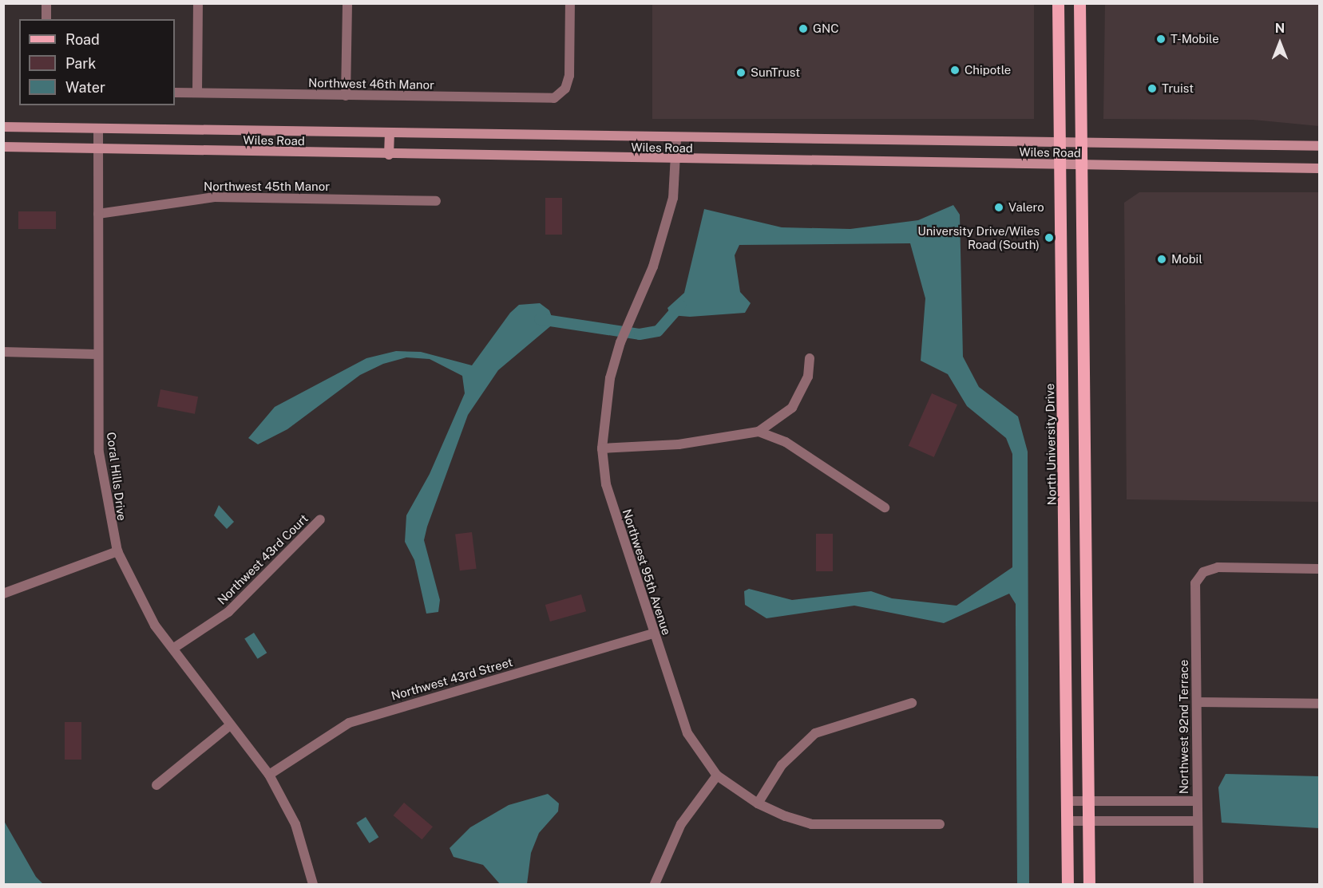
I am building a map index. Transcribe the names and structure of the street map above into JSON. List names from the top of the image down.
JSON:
{
  "streets": {
    "main road": ["Wiles Road", "North University Drive"],
    "street": [
      "Northwest 46th Manor",
      "Northwest 45th Manor",
      "Coral Hills Drive",
      "Northwest 43rd Court",
      "Northwest 95th Avenue",
      "Northwest 43rd Street",
      "Northwest 92nd Terrace"
    ]
  },
  "crossings": [
    ["Wiles Road", "North University Drive"],
    ["Wiles Road", "Coral Hills Drive"],
    ["Wiles Road", "Northwest 95th Avenue"],
    ["Northwest 45th Manor", "Coral Hills Drive"],
    ["Coral Hills Drive", "Northwest 43rd Court"],
    ["Coral Hills Drive", "Northwest 43rd Street"],
    ["Northwest 95th Avenue", "Northwest 43rd Street"]
  ],
  "places": [
    "GNC",
    "T-Mobile",
    "Chipotle",
    "SunTrust",
    "Truist",
    "Valero",
    "University Drive/Wiles Road (South)",
    "Mobil"
  ],
  "legend": ["Road", "Park", "Water"],
  "north": "top"
}
